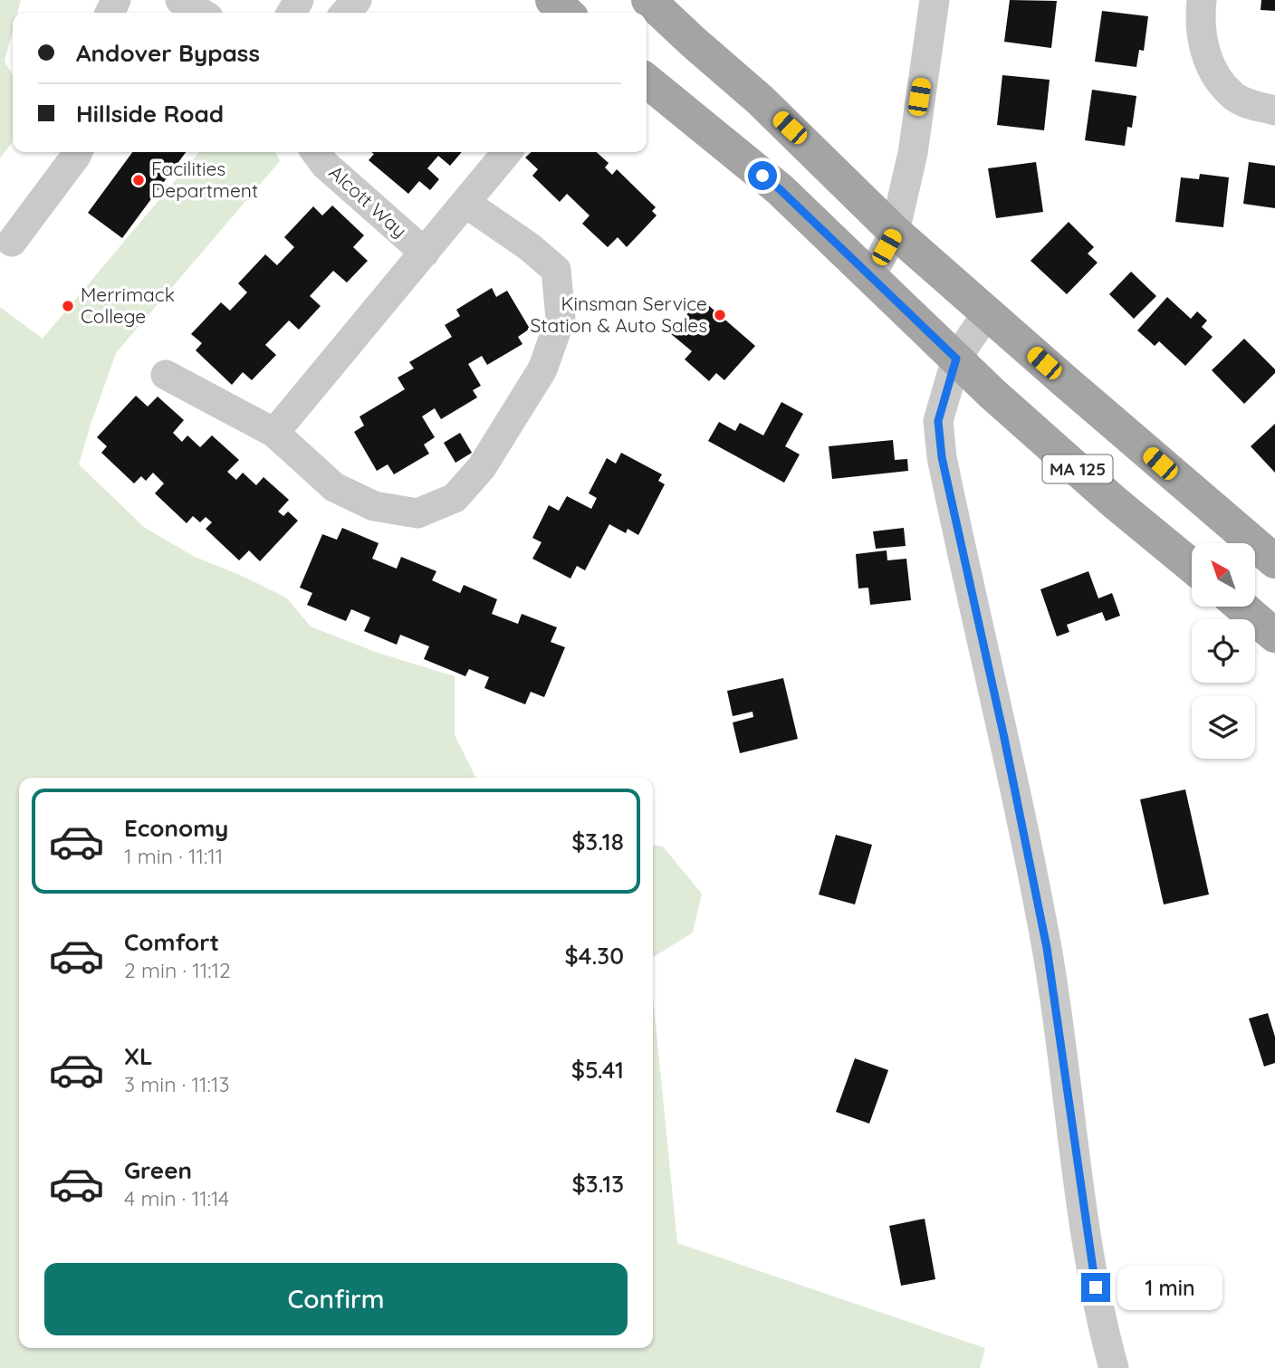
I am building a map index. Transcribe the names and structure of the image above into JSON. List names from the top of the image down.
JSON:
{
  "streets": {
    "main road": ["MA 125"],
    "street": ["Alcott Way"]
  },
  "places": ["Facilities Department", "Merrimack College", "Kinsman Service Station & Auto Sales"],
  "north": "top left",
  "page": {
    "banner": ["Andover Bypass", "Hillside Road"],
    "list": [
      {
        "name": "Economy",
        "note": "1 min · 11:11",
        "value": "$3.18"
      },
      {
        "name": "Comfort",
        "note": "2 min · 11:12",
        "value": "$4.30"
      },
      {
        "name": "XL",
        "note": "3 min · 11:13",
        "value": "$5.41"
      },
      {
        "name": "Green",
        "note": "4 min · 11:14",
        "value": "$3.13"
      }
    ],
    "buttons": "Confirm",
    "bubble": "1 min"
  }
}
